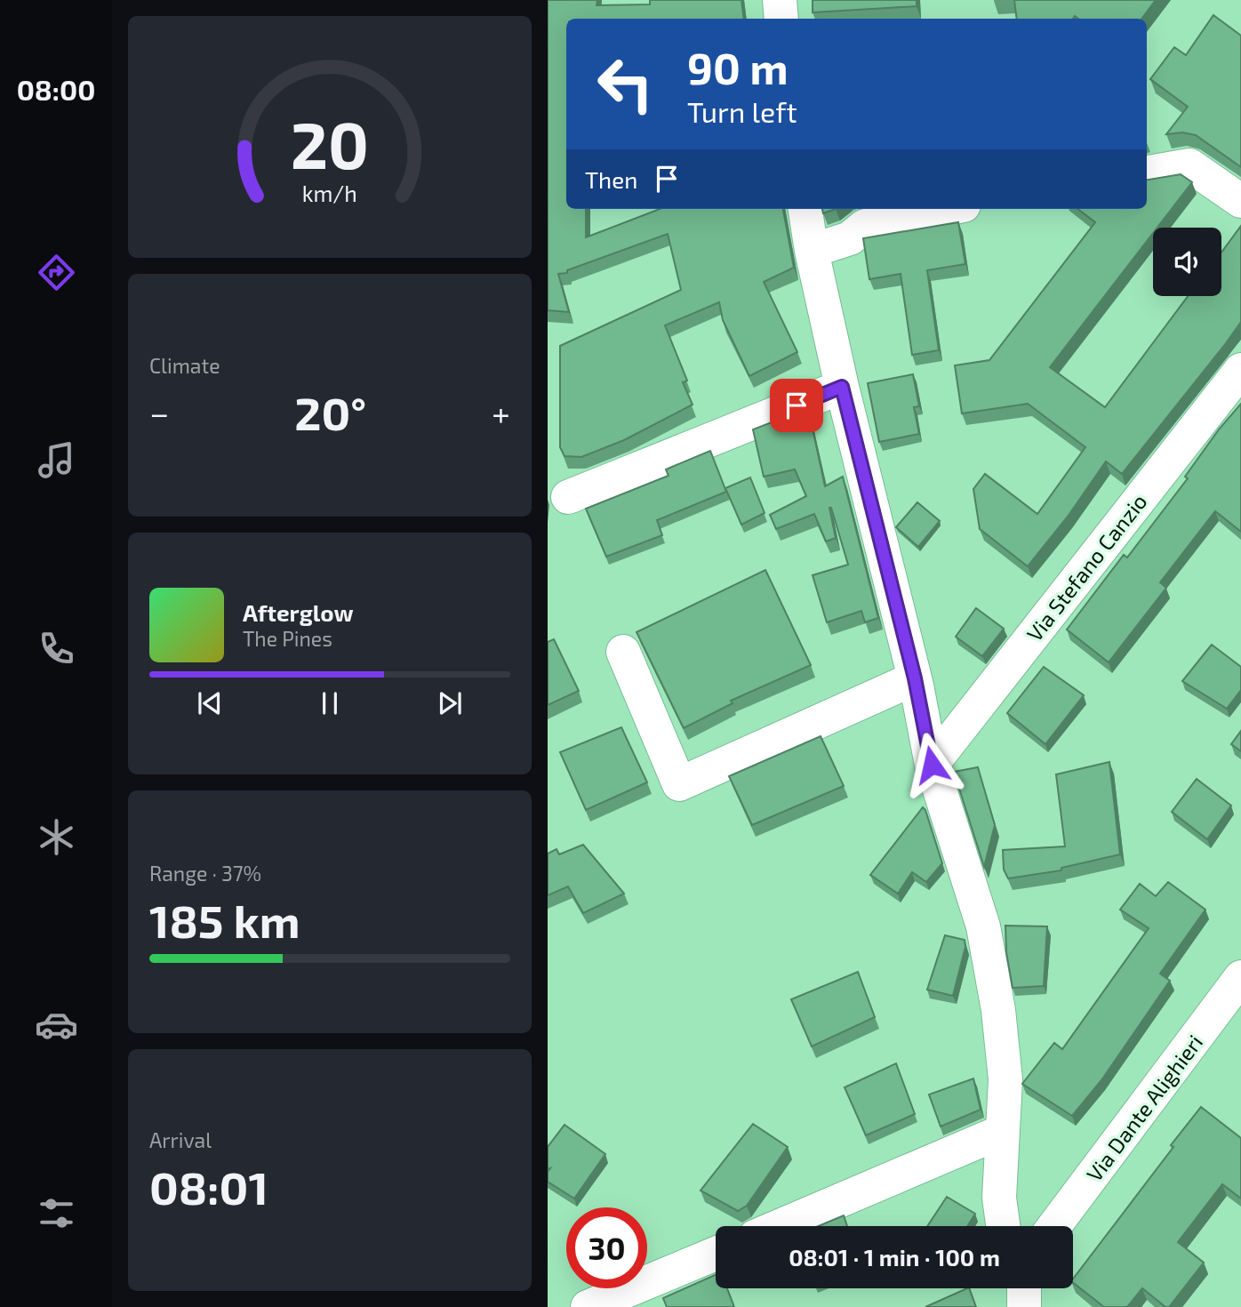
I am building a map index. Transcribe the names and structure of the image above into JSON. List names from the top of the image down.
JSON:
{
  "streets": {
    "street": ["Via Stefano Canzio", "Via Dante Alighieri"]
  },
  "page": {
    "tabs": "08:00",
    "turn": ["90 m", "Turn left"],
    "then": "Then",
    "tile": [
      "Climate",
      ["Range · 37%", "185 km"],
      ["Arrival", "08:01"]
    ],
    "heat": ["−", "20°", "+"],
    "song": ["Afterglow", "The Pines"],
    "limit": "30",
    "trip": "08:01 · 1 min · 100 m",
    "gauge": ["20", "km/h"]
  }
}
